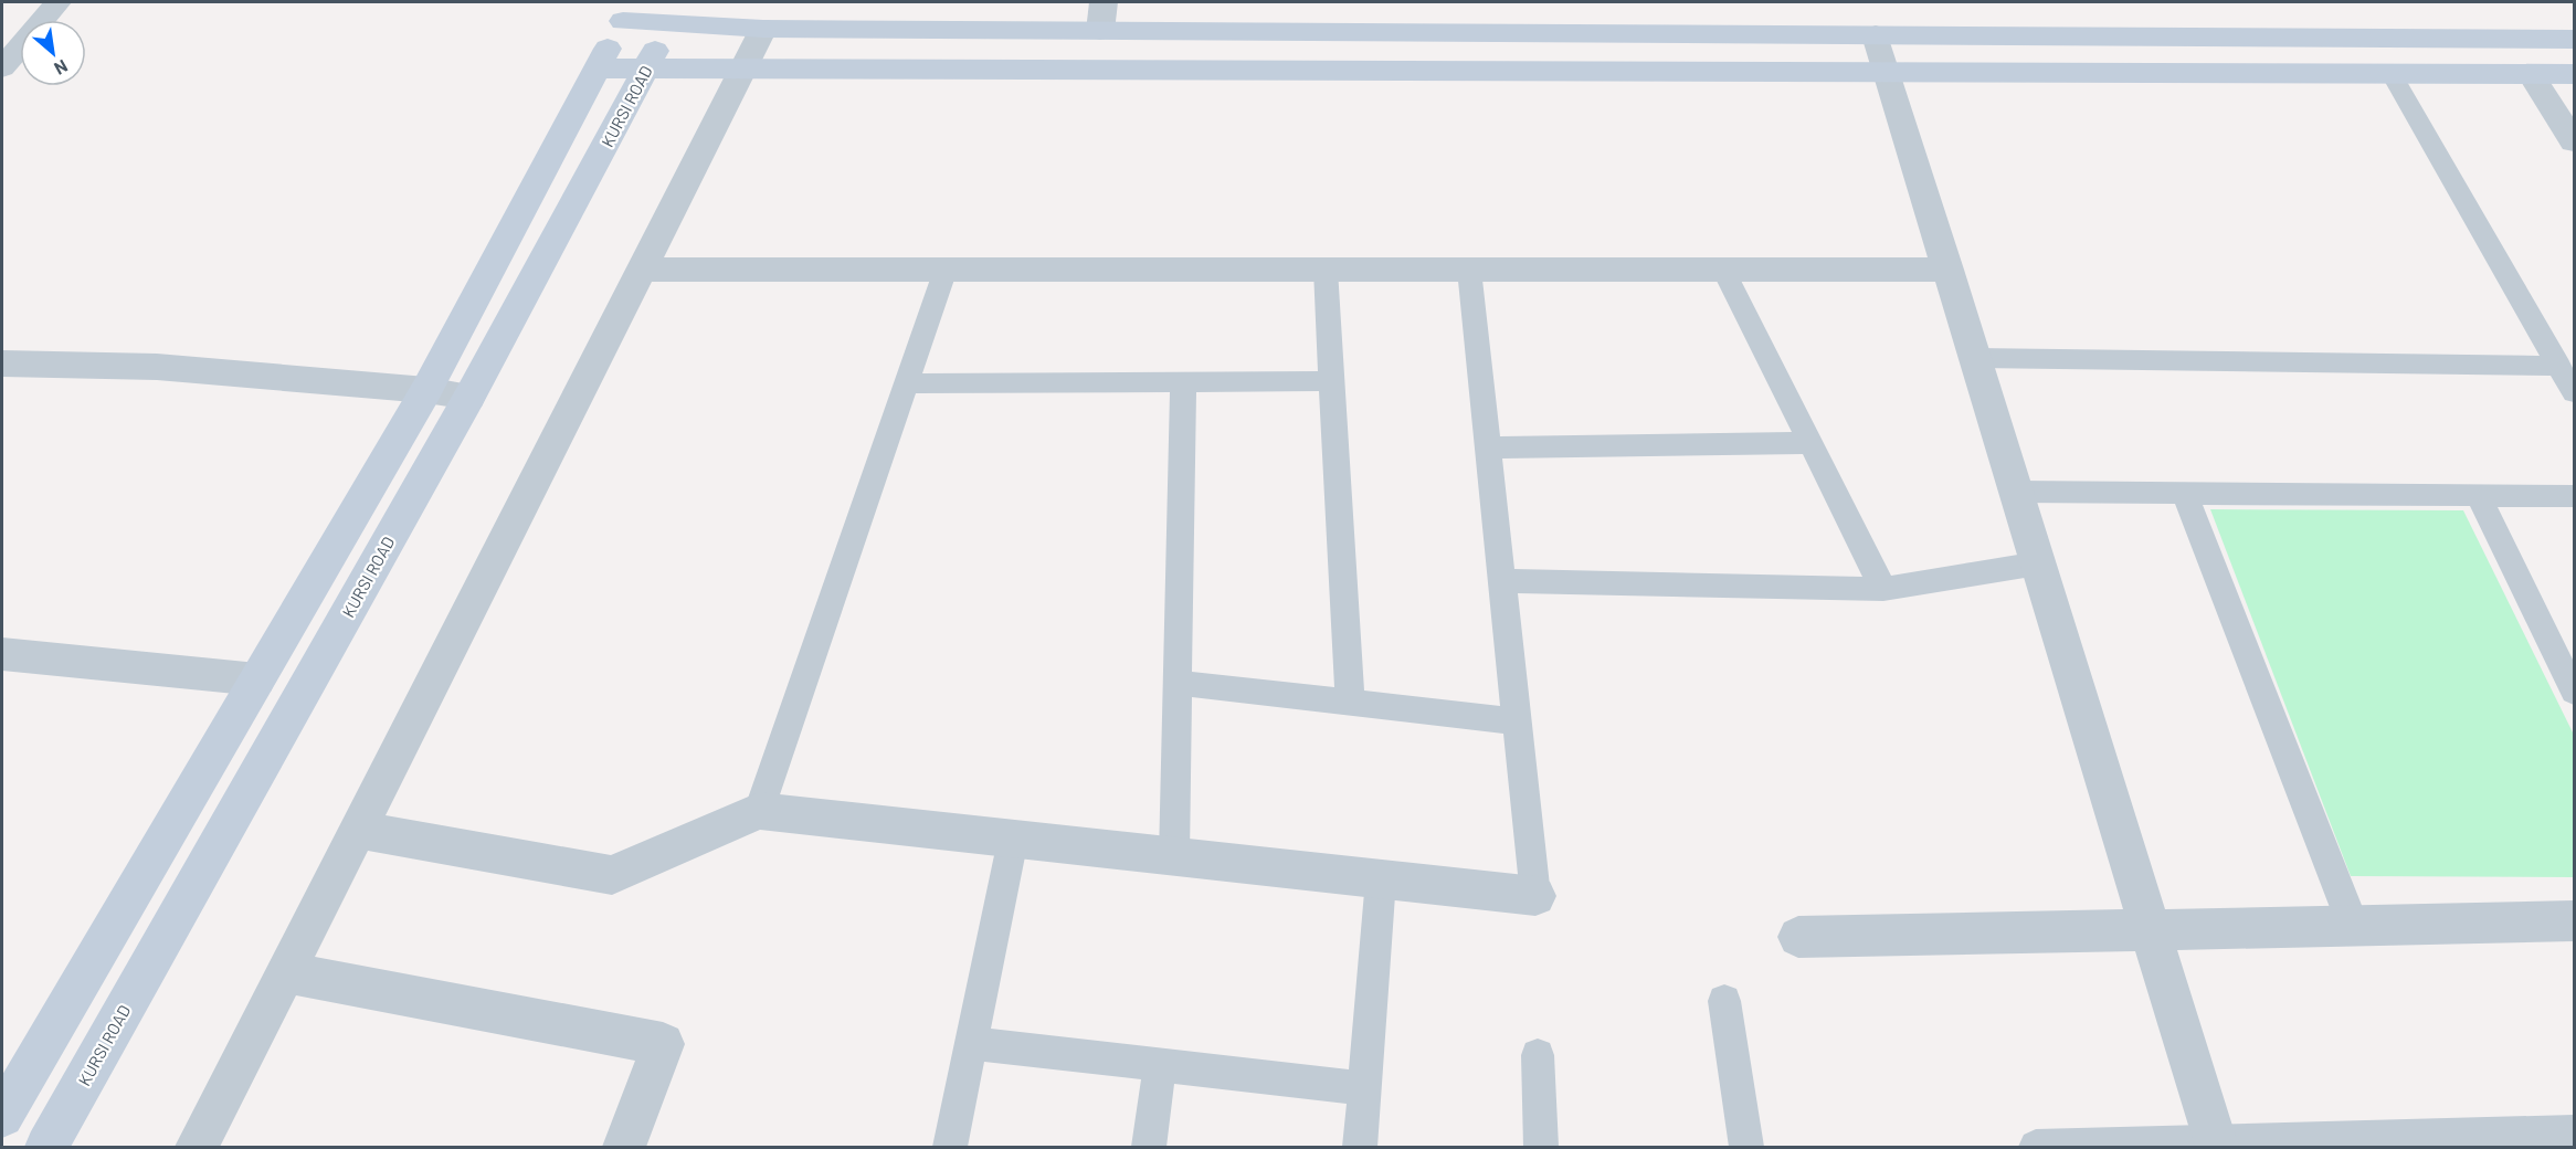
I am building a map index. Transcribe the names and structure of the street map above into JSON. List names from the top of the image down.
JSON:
{
  "streets": {
    "street": ["KURSI ROAD"]
  },
  "north": "bottom right"
}
